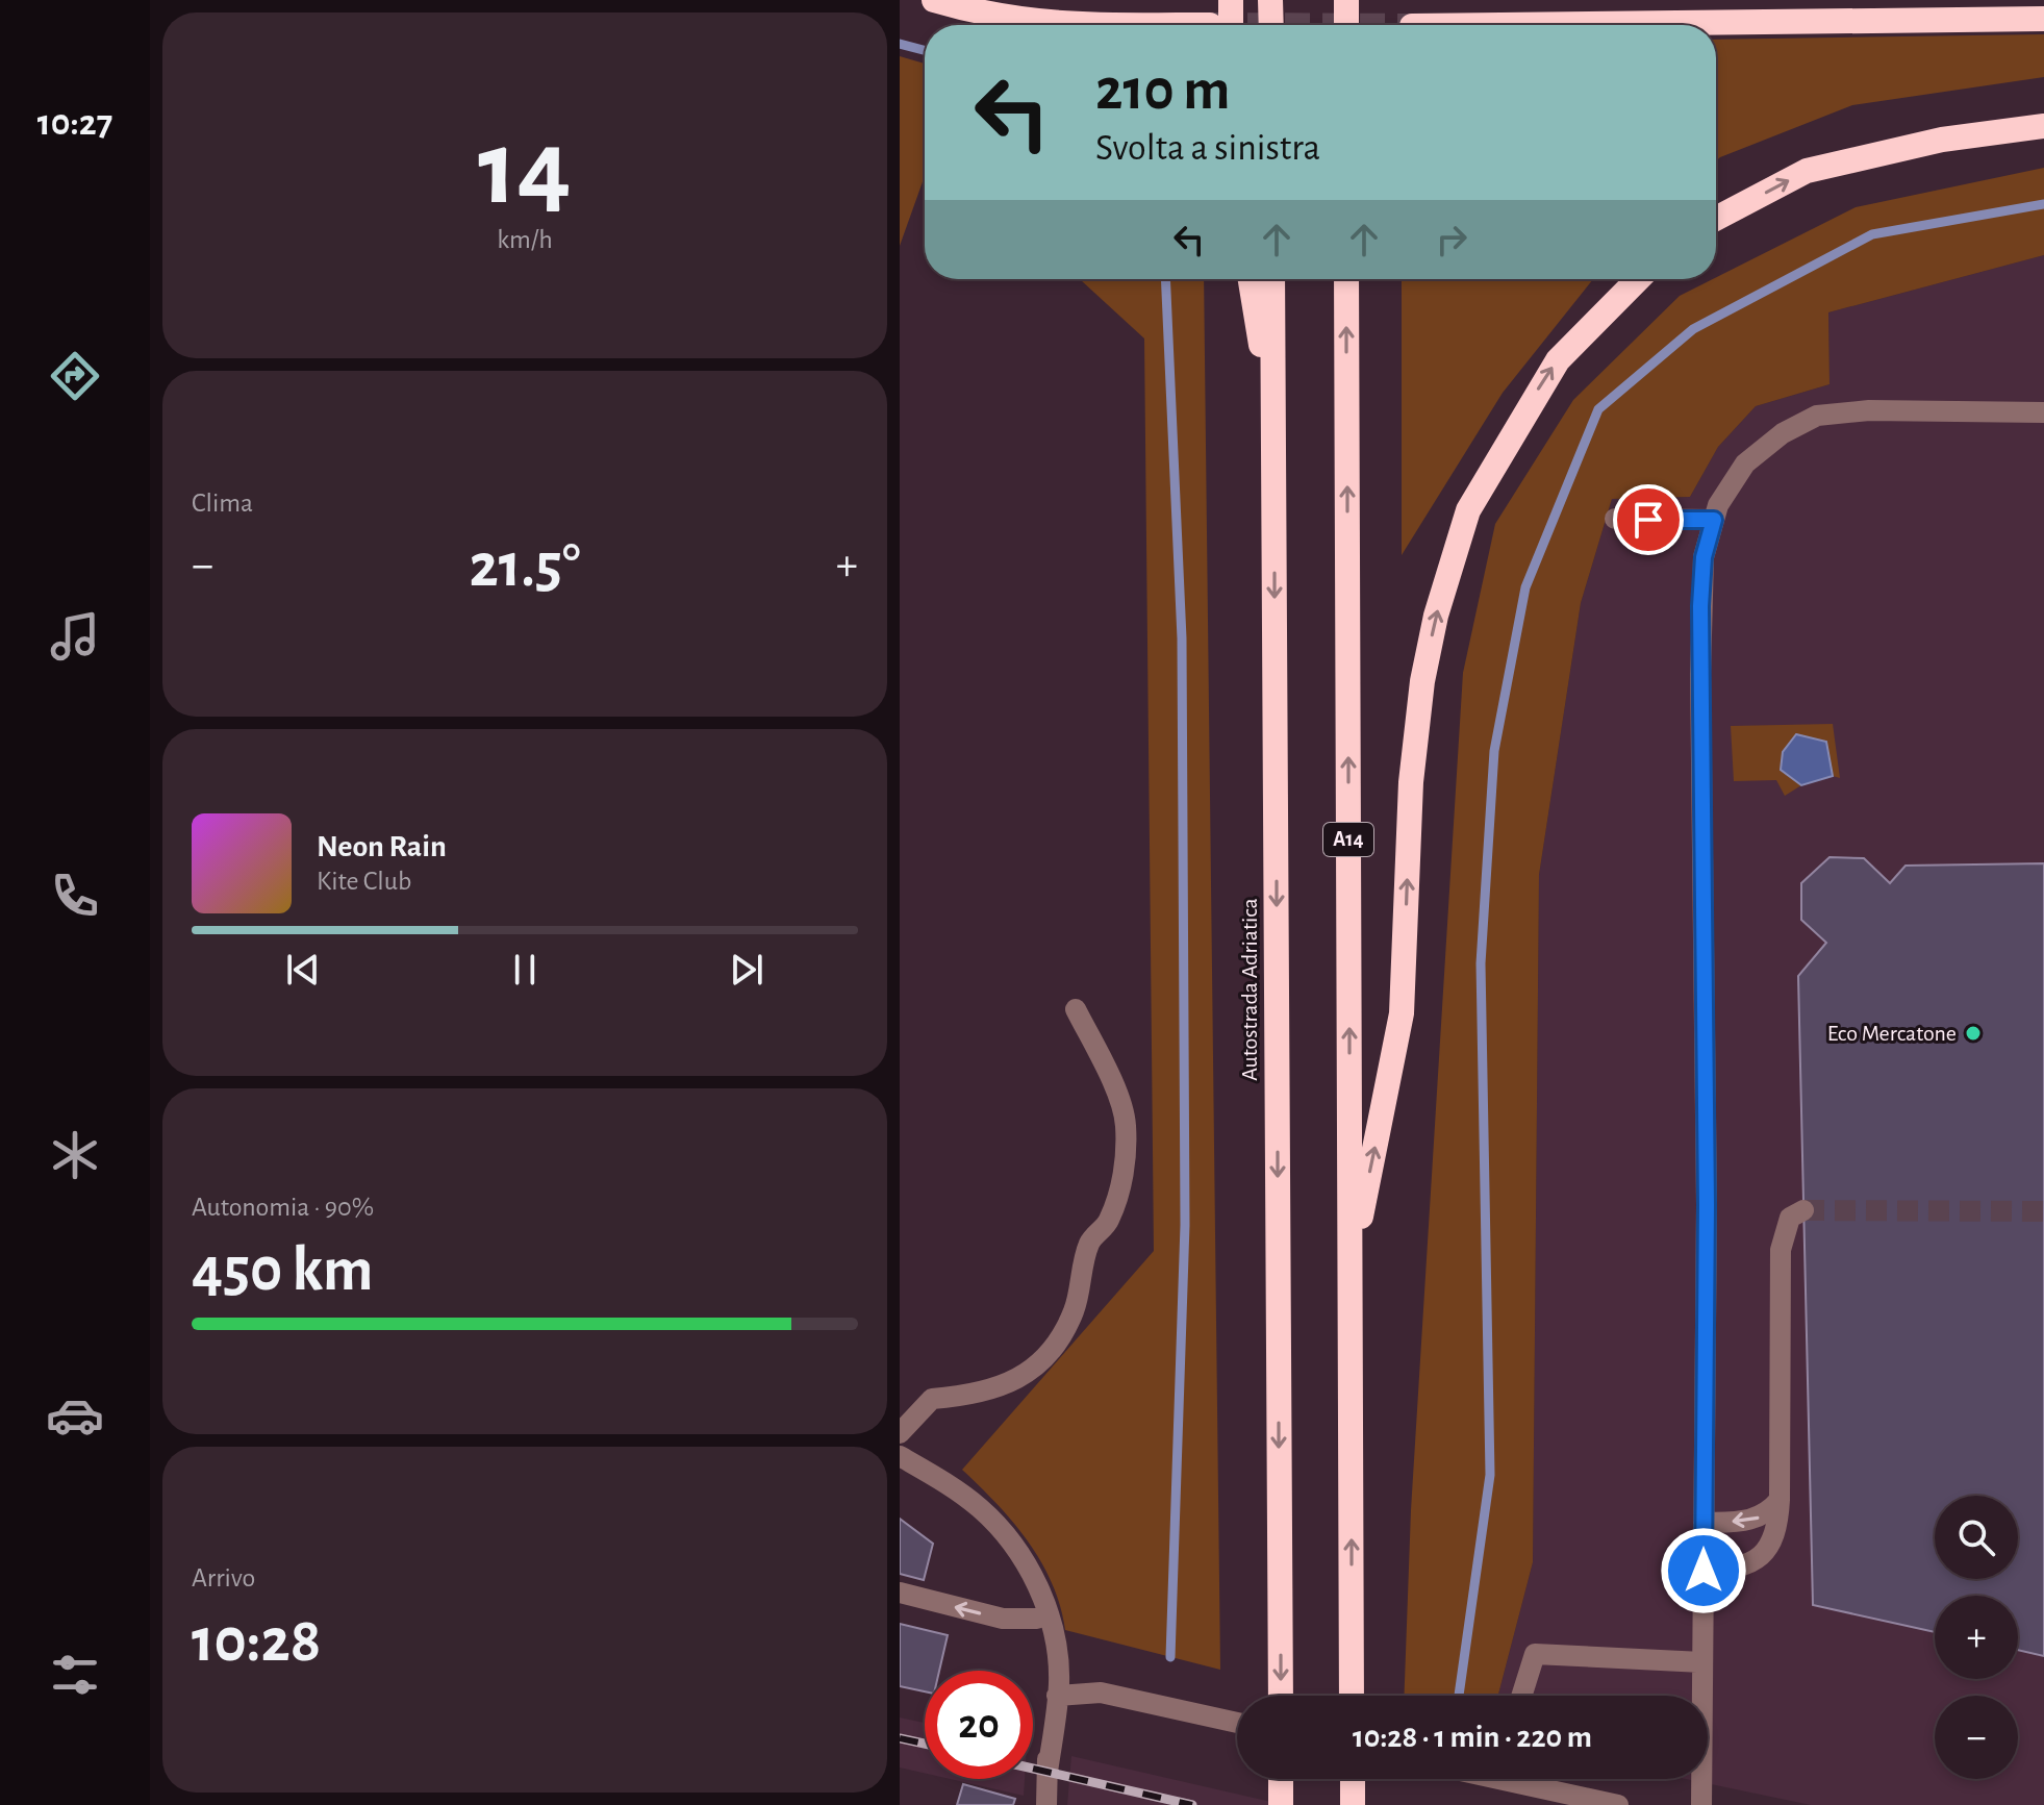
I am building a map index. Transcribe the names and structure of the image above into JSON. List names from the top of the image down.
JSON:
{
  "streets": {
    "highway": ["A14", "Autostrada Adriatica"]
  },
  "places": ["Eco Mercatone"],
  "page": {
    "tabs": "10:27",
    "tile": [
      ["14", "km/h"],
      "Clima",
      ["Autonomia · 90%", "450 km"],
      ["Arrivo", "10:28"]
    ],
    "turn": ["210 m", "Svolta a sinistra"],
    "heat": ["−", "21.5°", "+"],
    "song": ["Neon Rain", "Kite Club"],
    "map_buttons": ["+", "−"],
    "limit": "20",
    "trip": "10:28 · 1 min · 220 m"
  }
}
